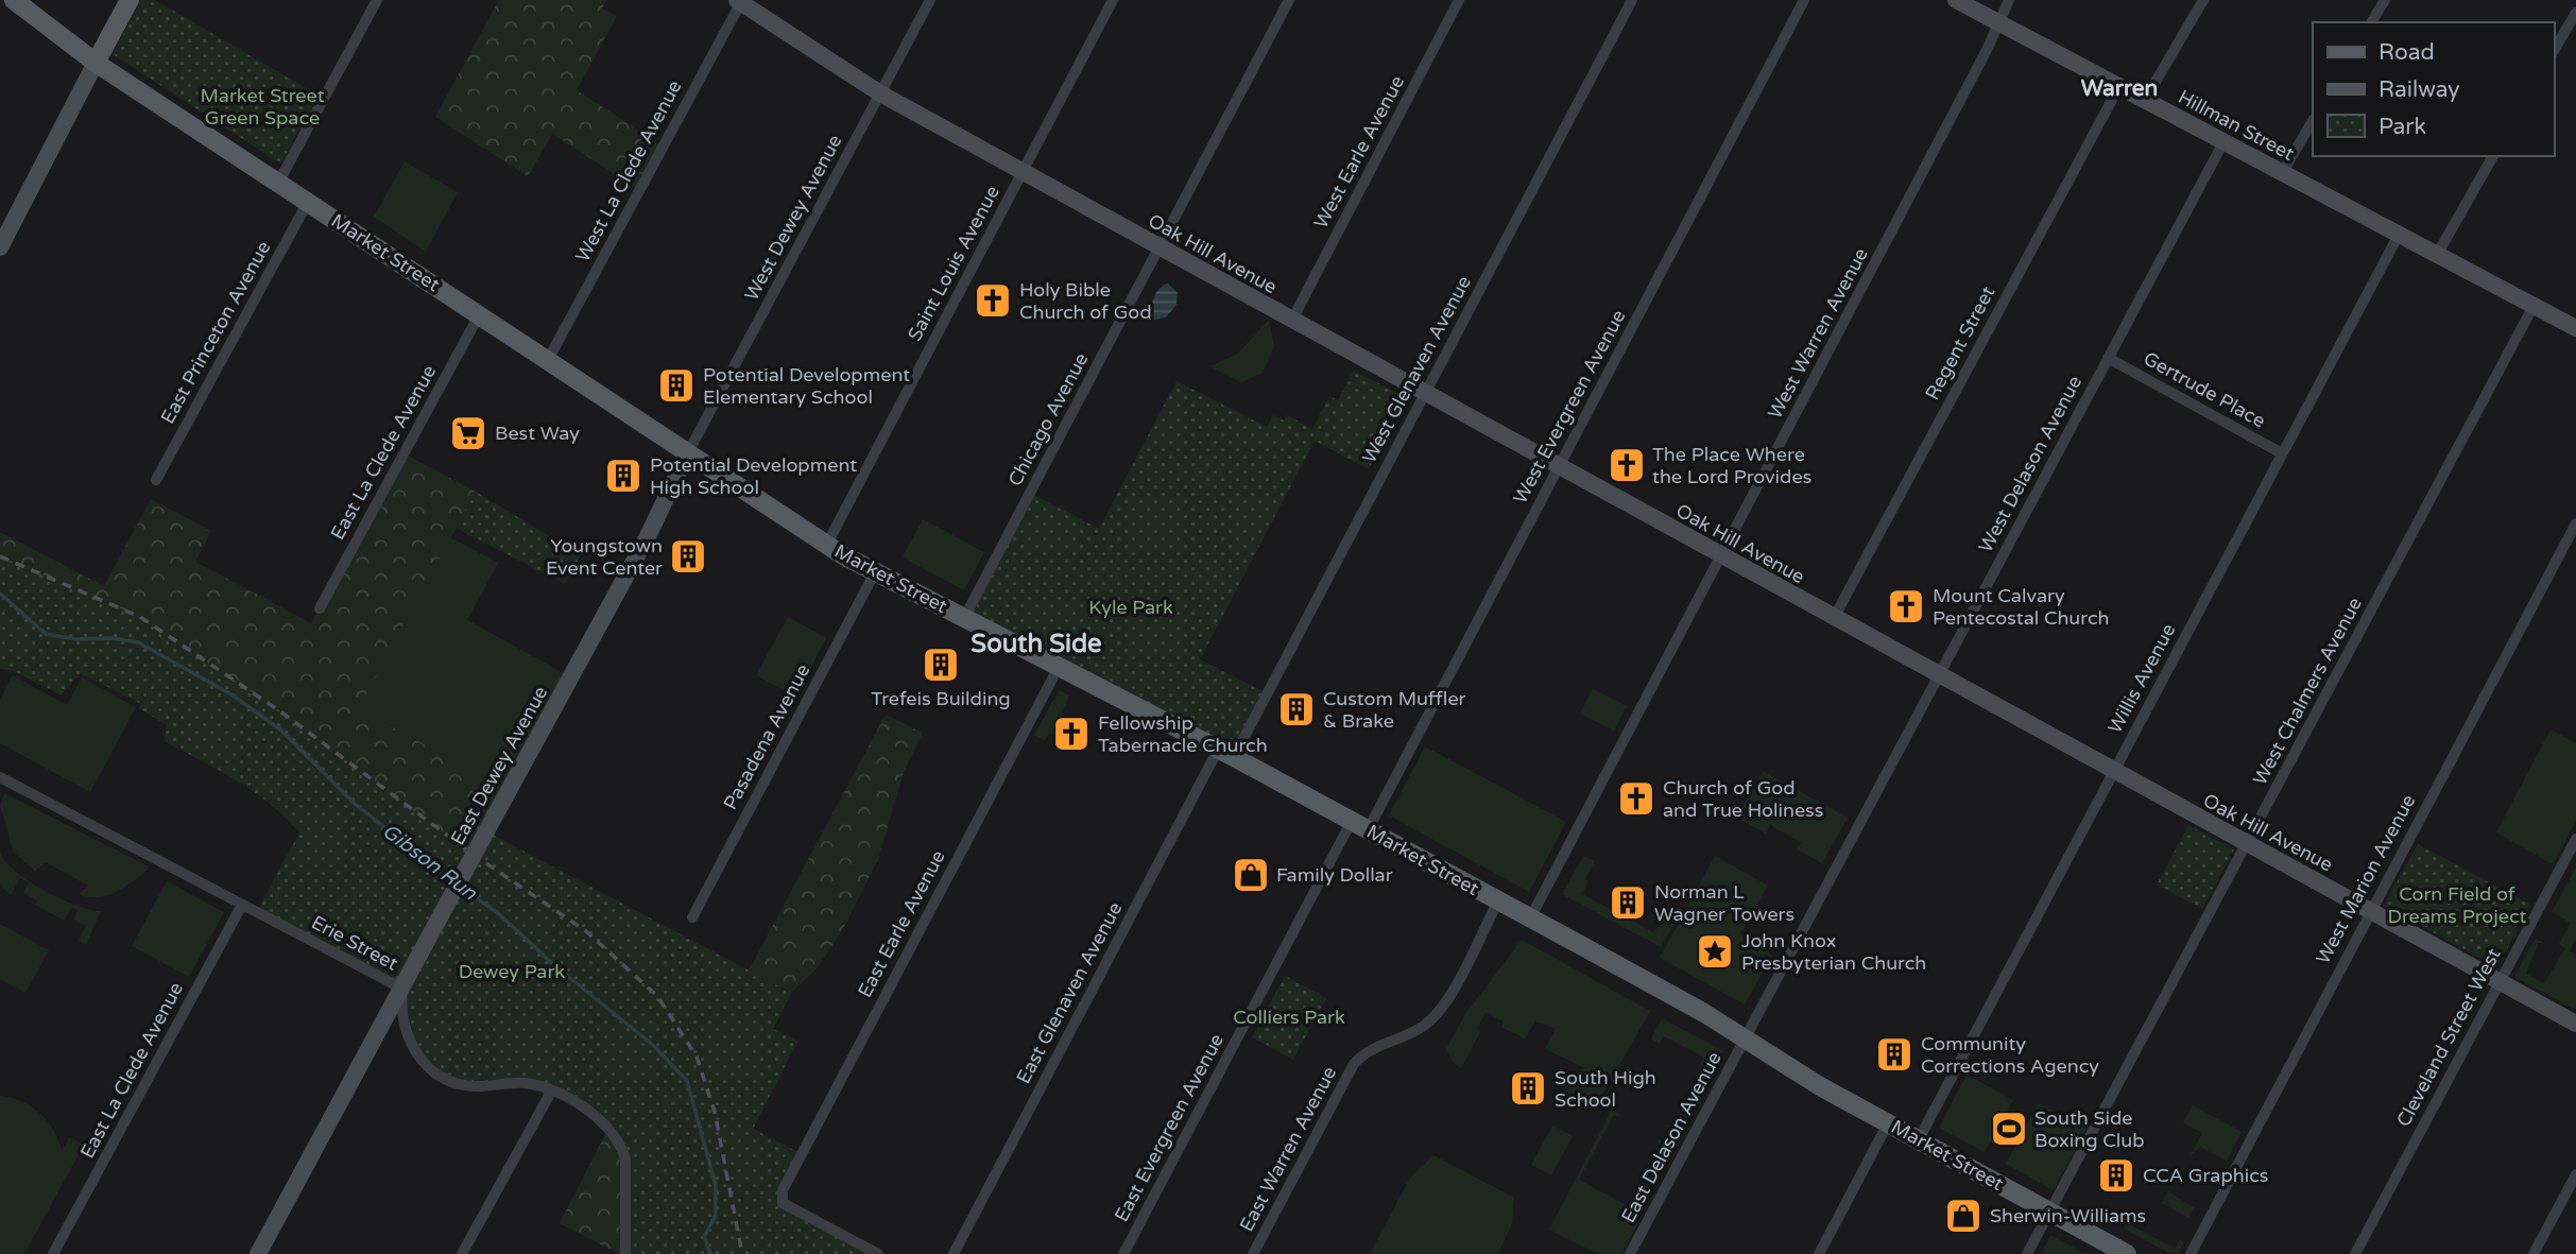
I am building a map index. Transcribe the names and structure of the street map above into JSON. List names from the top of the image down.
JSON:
{
  "streets": {
    "main road": ["Market Street"],
    "street": [
      "Hillman Street",
      "West Earle Avenue",
      "West La Clede Avenue",
      "West Dewey Avenue",
      "Oak Hill Avenue",
      "Saint Louis Avenue",
      "East Princeton Avenue",
      "West Warren Avenue",
      "Regent Street",
      "West Glenaven Avenue",
      "Gertrude Place",
      "West Evergreen Avenue",
      "Chicago Avenue",
      "East La Clede Avenue",
      "West Delason Avenue",
      "Willis Avenue",
      "West Chalmers Avenue",
      "Pasadena Avenue",
      "East Dewey Avenue",
      "West Marion Avenue",
      "East Earle Avenue",
      "Erie Street",
      "East Glenaven Avenue",
      "Cleveland Street West",
      "East Evergreen Avenue",
      "East Delason Avenue",
      "East Warren Avenue"
    ]
  },
  "crossings": [
    ["Hillman Street", "West Warren Avenue"],
    ["Hillman Street", "Regent Street"],
    ["Hillman Street", "West Delason Avenue"],
    ["Hillman Street", "Willis Avenue"],
    ["Hillman Street", "West Chalmers Avenue"],
    ["West Earle Avenue", "Oak Hill Avenue"],
    ["West La Clede Avenue", "Market Street"],
    ["West La Clede Avenue", "Oak Hill Avenue"],
    ["West Dewey Avenue", "Market Street"],
    ["West Dewey Avenue", "Oak Hill Avenue"],
    ["West Dewey Avenue", "East Dewey Avenue"],
    ["Market Street", "Saint Louis Avenue"],
    ["Market Street", "East Princeton Avenue"],
    ["Market Street", "West Warren Avenue"],
    ["Market Street", "West Glenaven Avenue"],
    ["Market Street", "West Evergreen Avenue"],
    ["Market Street", "Chicago Avenue"],
    ["Market Street", "East La Clede Avenue"],
    ["Market Street", "West Delason Avenue"],
    ["Market Street", "Willis Avenue"],
    ["Market Street", "West Chalmers Avenue"],
    ["Market Street", "Pasadena Avenue"],
    ["Market Street", "East Dewey Avenue"],
    ["Market Street", "East Earle Avenue"],
    ["Market Street", "East Glenaven Avenue"],
    ["Market Street", "East Evergreen Avenue"],
    ["Market Street", "East Delason Avenue"],
    ["Market Street", "East Warren Avenue"],
    ["Oak Hill Avenue", "Saint Louis Avenue"],
    ["Oak Hill Avenue", "West Warren Avenue"],
    ["Oak Hill Avenue", "Regent Street"],
    ["Oak Hill Avenue", "West Glenaven Avenue"],
    ["Oak Hill Avenue", "West Evergreen Avenue"],
    ["Oak Hill Avenue", "Chicago Avenue"],
    ["Oak Hill Avenue", "West Delason Avenue"],
    ["Oak Hill Avenue", "Willis Avenue"],
    ["Oak Hill Avenue", "West Chalmers Avenue"],
    ["Oak Hill Avenue", "West Marion Avenue"],
    ["Oak Hill Avenue", "Cleveland Street West"],
    ["West Glenaven Avenue", "East Glenaven Avenue"],
    ["Gertrude Place", "West Delason Avenue"],
    ["Gertrude Place", "Willis Avenue"],
    ["West Evergreen Avenue", "East Evergreen Avenue"],
    ["East La Clede Avenue", "Erie Street"],
    ["West Delason Avenue", "East Delason Avenue"],
    ["East Dewey Avenue", "Erie Street"]
  ],
  "districts": ["Warren", "South Side"],
  "water": ["Gibson Run"],
  "parks": [
    "Market Street Green Space",
    "Kyle Park",
    "Corn Field of Dreams Project",
    "Dewey Park",
    "Colliers Park"
  ],
  "places": {
    "church": [
      "Holy Bible Church of God",
      "The Place Where the Lord Provides",
      "Mount Calvary Pentecostal Church",
      "Fellowship Tabernacle Church",
      "Church of God and True Holiness"
    ],
    "building": [
      "Potential Development Elementary School",
      "Potential Development High School",
      "Youngstown Event Center",
      "Trefeis Building",
      "Custom Muffler & Brake",
      "Norman L Wagner Towers",
      "Community Corrections Agency",
      "South High School",
      "CCA Graphics"
    ],
    "supermarket": ["Best Way"],
    "shop": ["Family Dollar", "Sherwin-Williams"],
    "place": ["John Knox Presbyterian Church"],
    "sports": ["South Side Boxing Club"]
  },
  "legend": ["Road", "Railway", "Park"]
}
